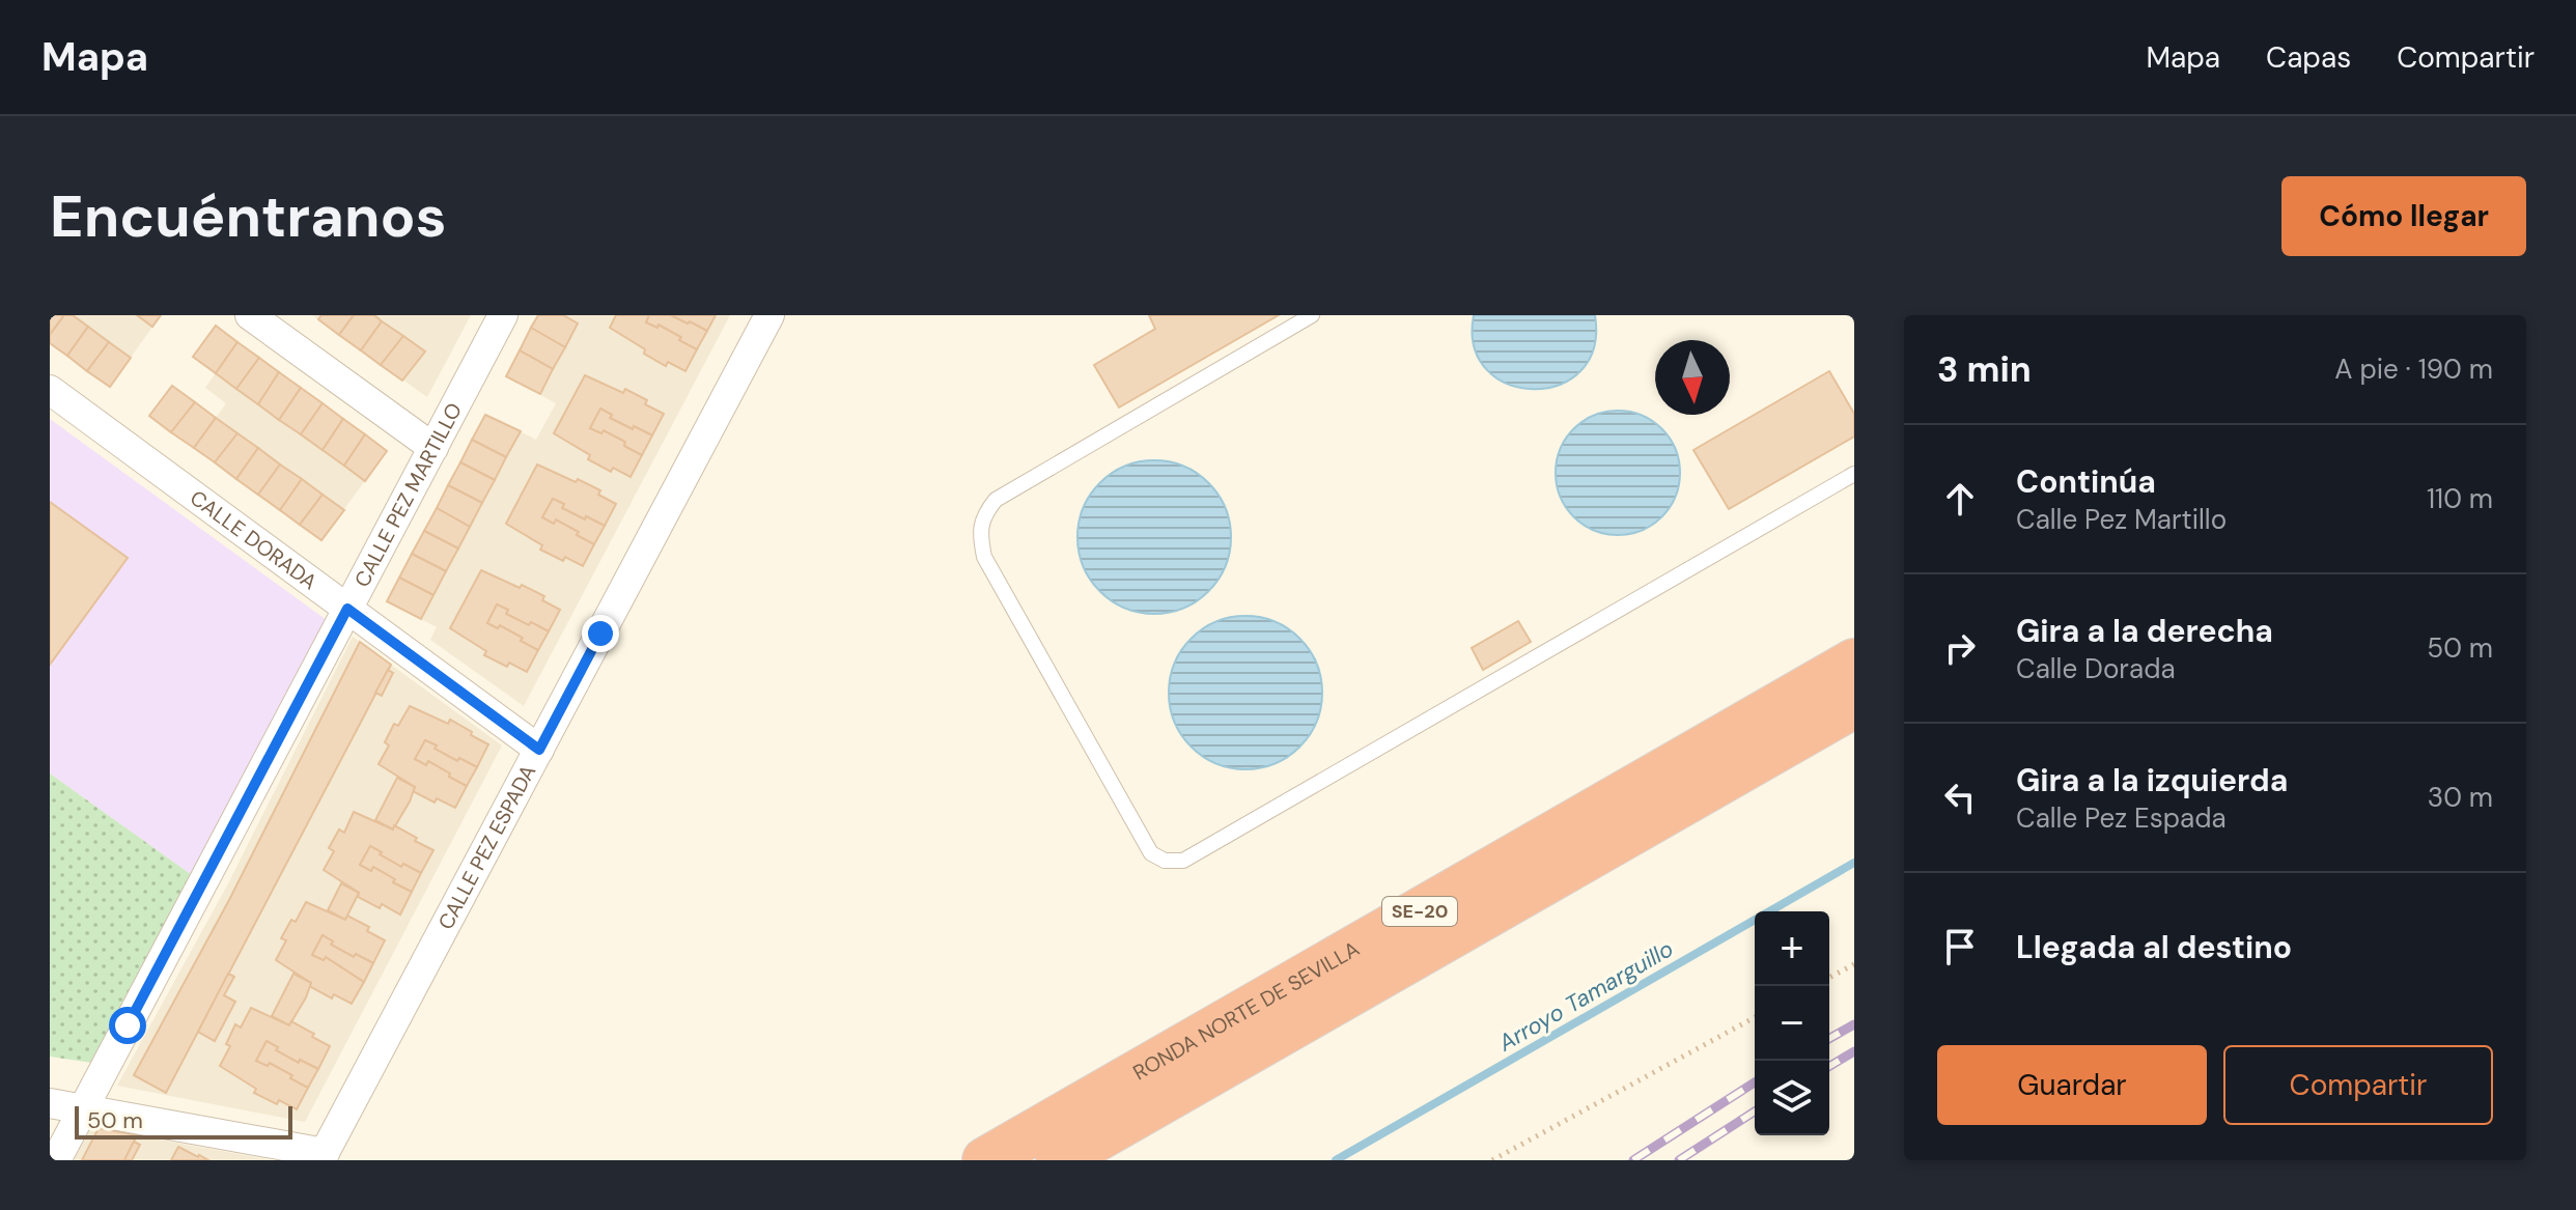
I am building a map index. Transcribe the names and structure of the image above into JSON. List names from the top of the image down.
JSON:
{
  "streets": {
    "highway": ["SE-20", "RONDA NORTE DE SEVILLA"],
    "street": ["CALLE PEZ MARTILLO", "CALLE DORADA", "CALLE PEZ ESPADA"]
  },
  "crossings": [
    ["CALLE PEZ MARTILLO", "CALLE DORADA"],
    ["CALLE DORADA", "CALLE PEZ ESPADA"]
  ],
  "water": ["Arroyo Tamarguillo"],
  "scale_bar": "50 m",
  "north": "bottom",
  "page": {
    "header": "Mapa",
    "nav": ["Mapa", "Capas", "Compartir"],
    "buttons": [
      "Cómo llegar",
      ["Guardar", "Compartir"]
    ],
    "title": "Encuéntranos",
    "heading": ["3 min", "A pie · 190 m"],
    "list": [
      ["Continúa", "Calle Pez Martillo", "110 m"],
      ["Gira a la derecha", "Calle Dorada", "50 m"],
      ["Gira a la izquierda", "Calle Pez Espada", "30 m"],
      "Llegada al destino"
    ],
    "map_buttons": ["+", "−"],
    "scale": "50 m"
  }
}
